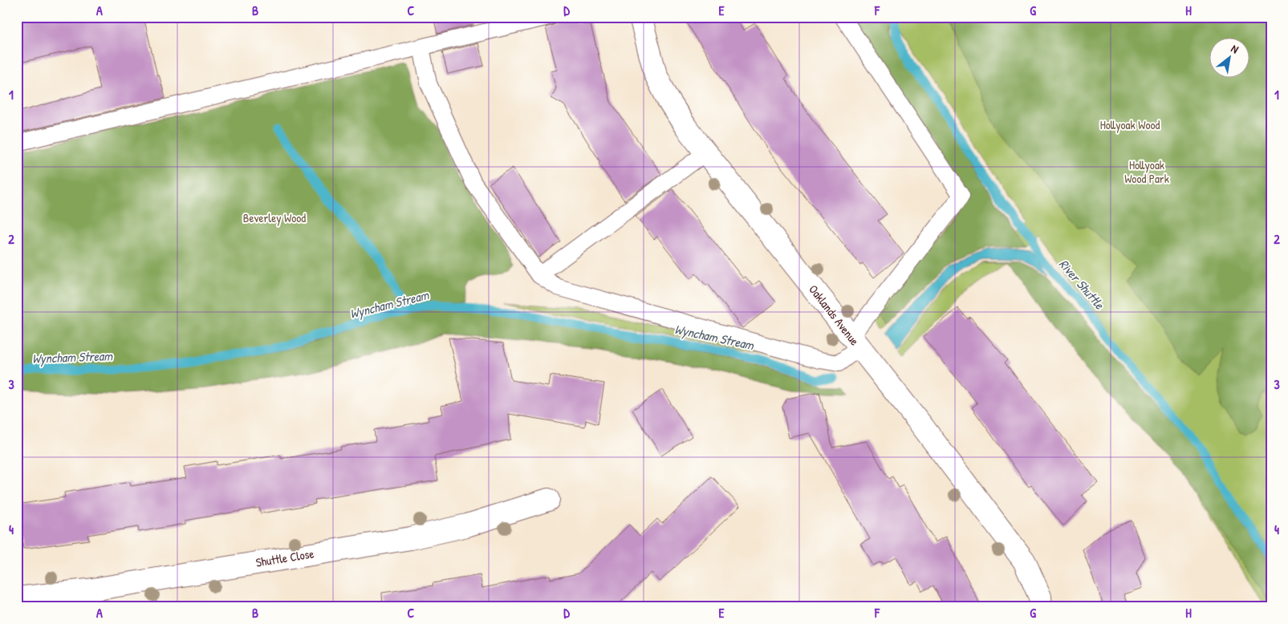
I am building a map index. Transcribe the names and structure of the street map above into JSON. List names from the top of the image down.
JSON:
{
  "streets": {
    "street": ["Oaklands Avenue", "Shuttle Close"]
  },
  "water": ["River Shuttle", "Wyncham Stream"],
  "parks": ["Hollyoak Wood", "Hollyoak Wood Park", "Beverley Wood"],
  "north": "top right",
  "grid": {
    "columns": [
      "A",
      "B",
      "C",
      "D",
      "E",
      "F",
      "G",
      "H"
    ],
    "rows": [
      "1",
      "2",
      "3",
      "4"
    ]
  }
}
